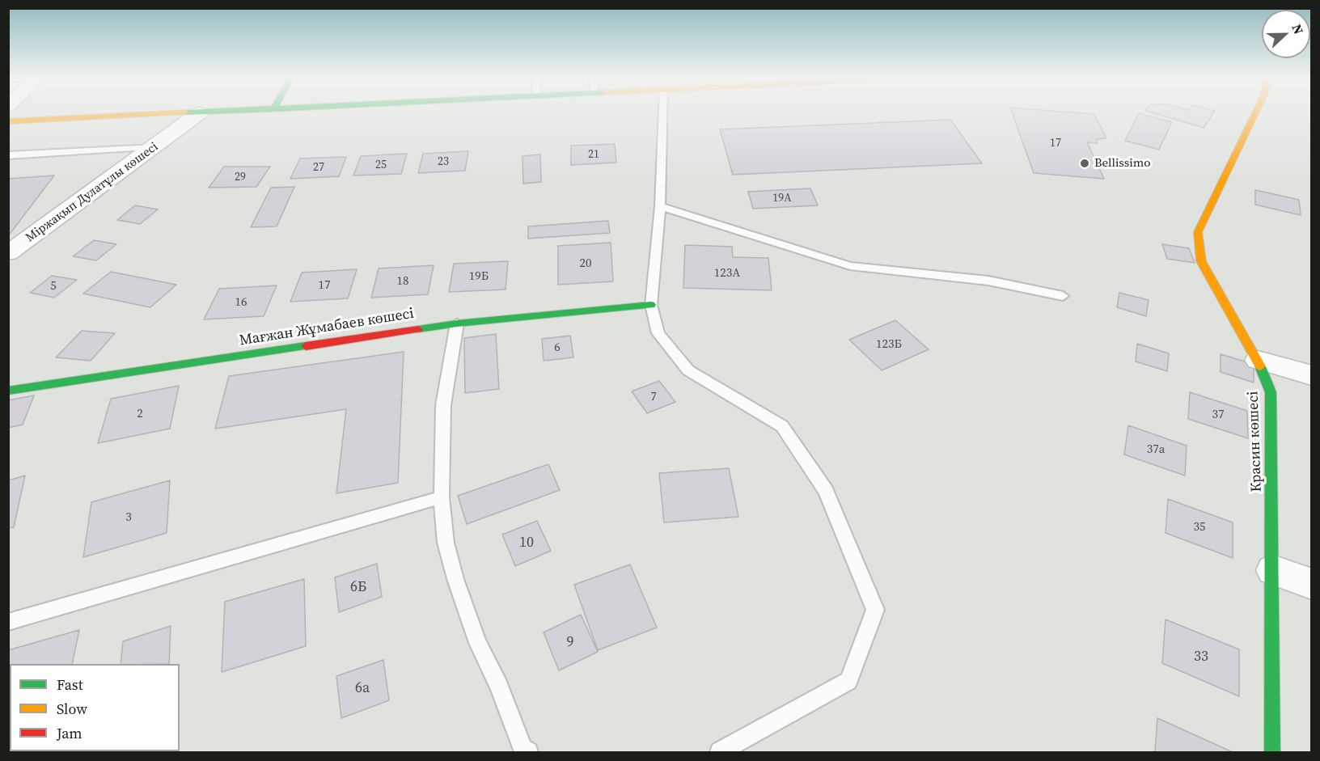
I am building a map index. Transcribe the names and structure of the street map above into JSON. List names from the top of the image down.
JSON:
{
  "streets": {
    "street": ["Міржақып Дулатұлы көшесі", "Мағжан Жұмабаев көшесі", "Красин көшесі"]
  },
  "places": ["Bellissimo"],
  "house_numbers": [
    "17",
    "21",
    "23",
    "25",
    "27",
    "29",
    "19А",
    "20",
    "123А",
    "19Б",
    "18",
    "17",
    "5",
    "16",
    "123Б",
    "6",
    "7",
    "2",
    "37",
    "37а",
    "3",
    "35",
    "10",
    "6Б",
    "9",
    "33",
    "6а"
  ],
  "legend": ["Fast", "Slow", "Jam"],
  "north": "right"
}
